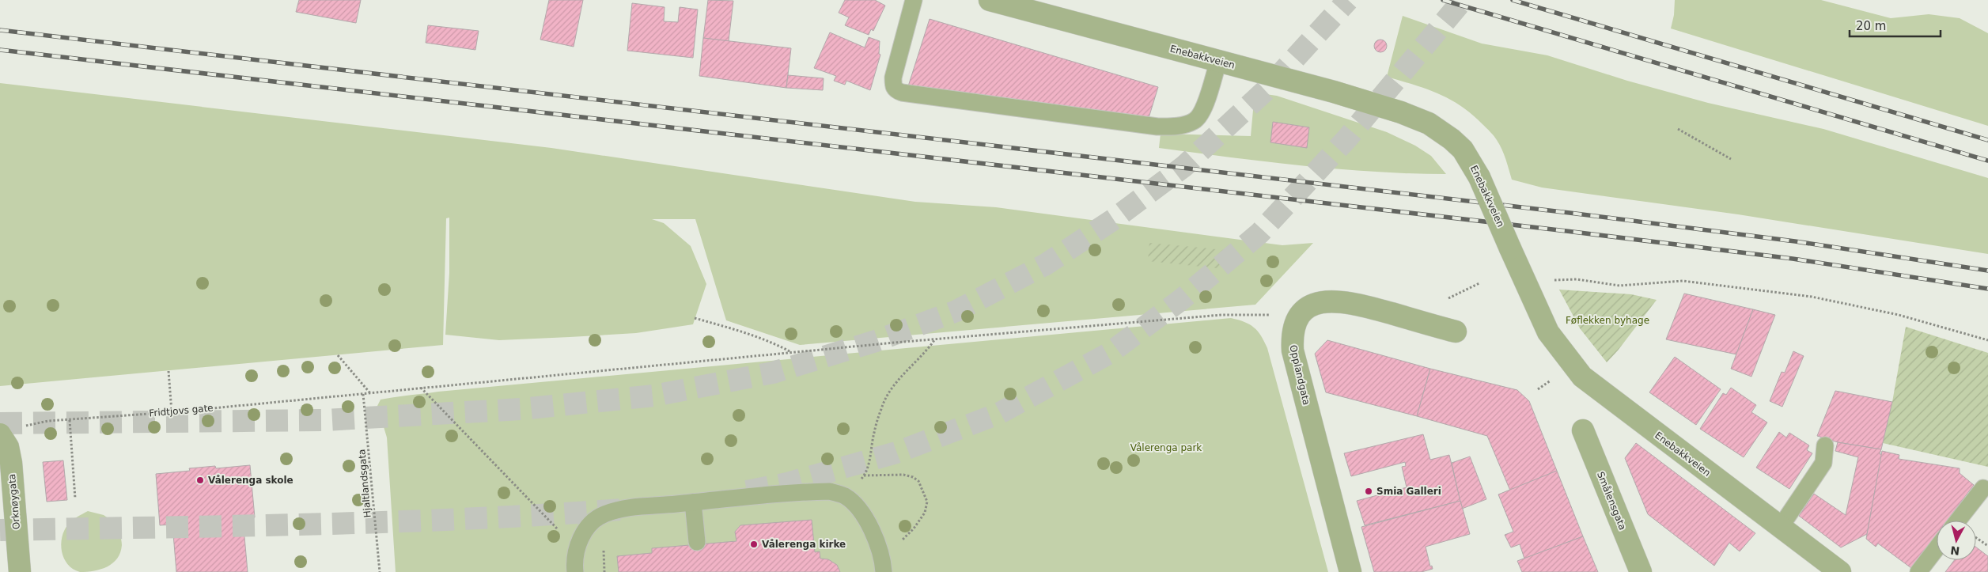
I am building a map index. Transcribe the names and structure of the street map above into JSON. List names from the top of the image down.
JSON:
{
  "streets": {
    "street": [
      "Enebakkveien",
      "Opplandgata",
      "Smålensgata",
      "Orknøygata"
    ],
    "path": ["Fridtjovs gate", "Hjaltlandsgata"]
  },
  "crossings": [
    ["Opplandgata", "Fridtjovs gate"],
    ["Fridtjovs gate", "Hjaltlandsgata"],
    ["Fridtjovs gate", "Orknøygata"]
  ],
  "parks": ["Føflekken byhage", "Vålerenga park"],
  "places": ["Vålerenga skole", "Smia Galleri", "Vålerenga kirke"],
  "scale_bar": "20 m",
  "north": "bottom"
}
